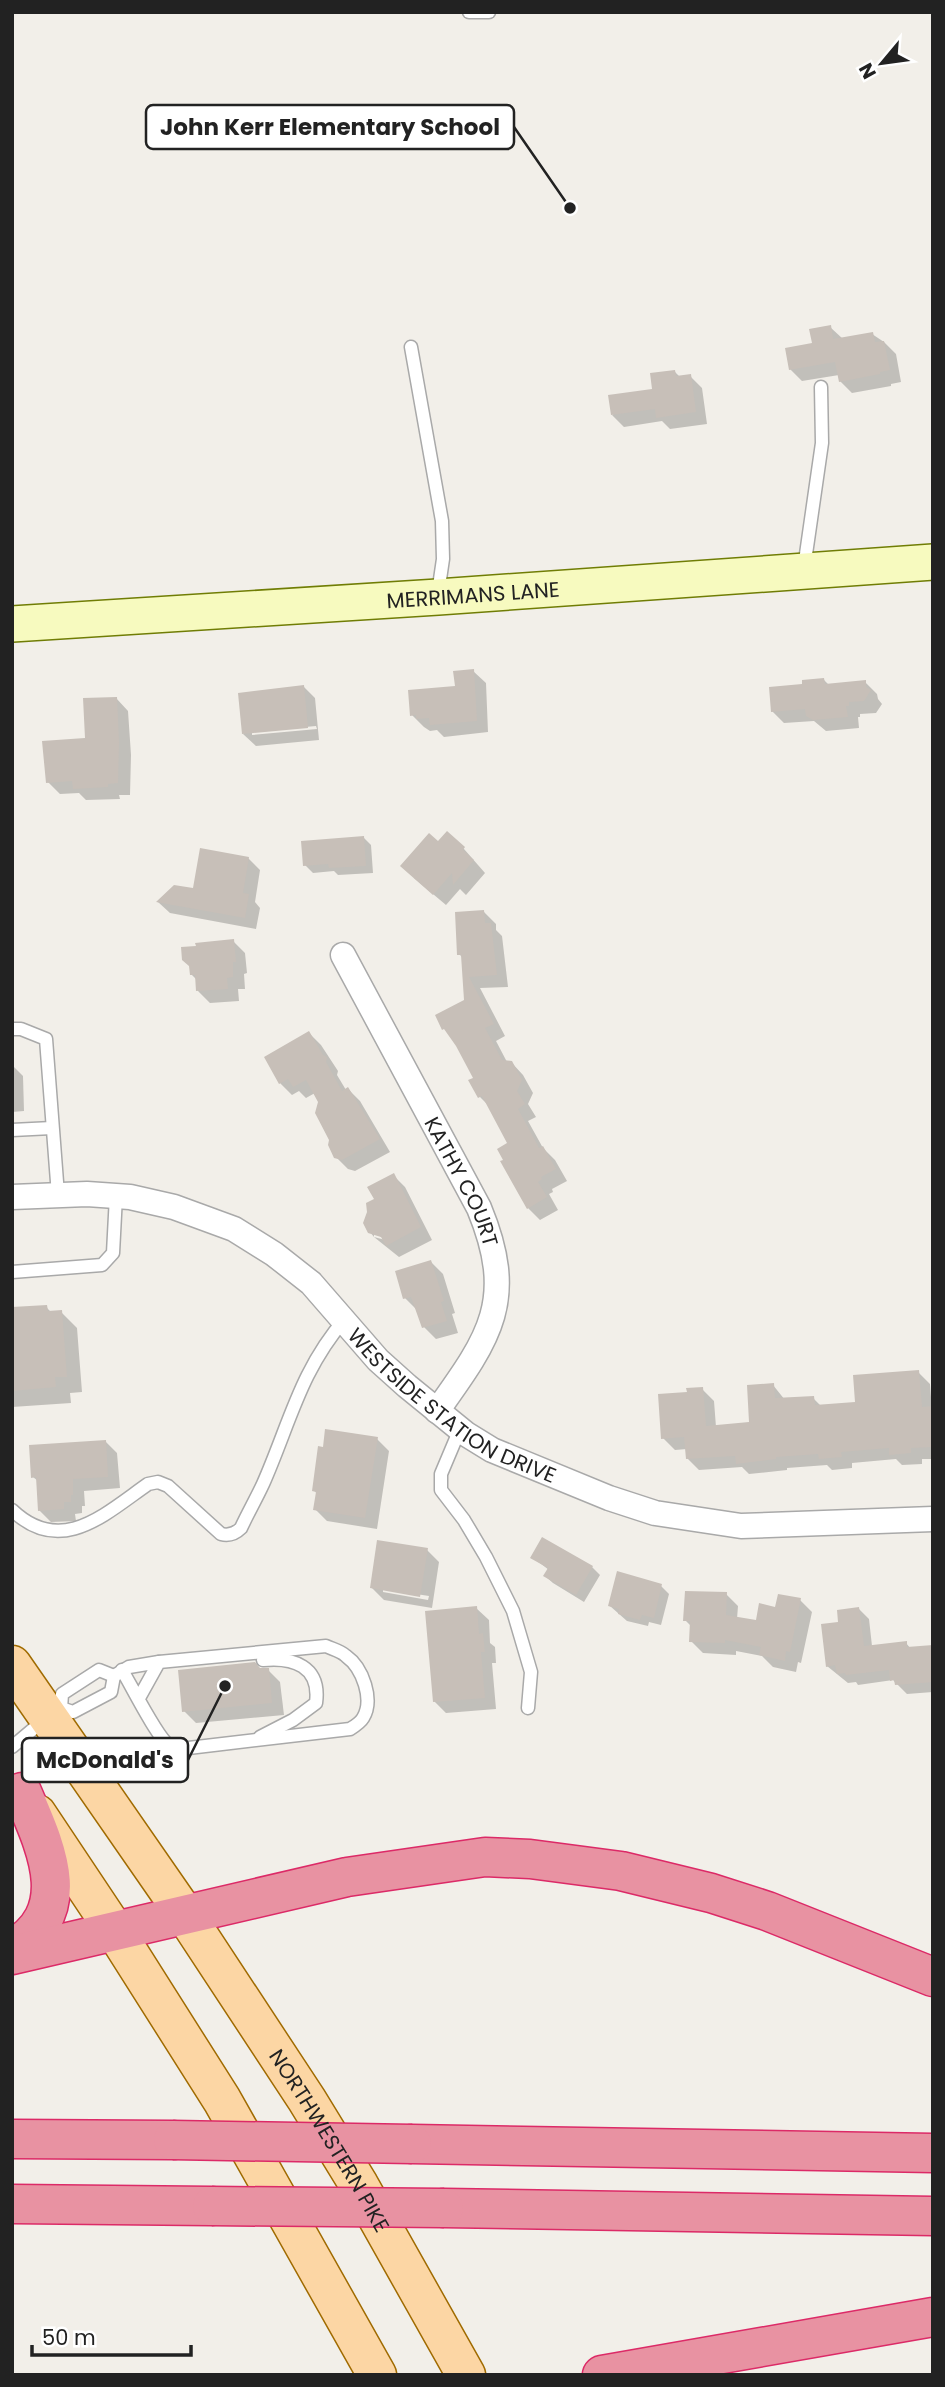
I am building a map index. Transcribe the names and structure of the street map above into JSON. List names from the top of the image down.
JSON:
{
  "streets": {
    "main road": ["MERRIMANS LANE", "NORTHWESTERN PIKE"],
    "street": ["KATHY COURT", "WESTSIDE STATION DRIVE"]
  },
  "crossings": [
    ["KATHY COURT", "WESTSIDE STATION DRIVE"]
  ],
  "places": ["John Kerr Elementary School", "McDonald's"],
  "scale_bar": "50 m",
  "north": "bottom left"
}
